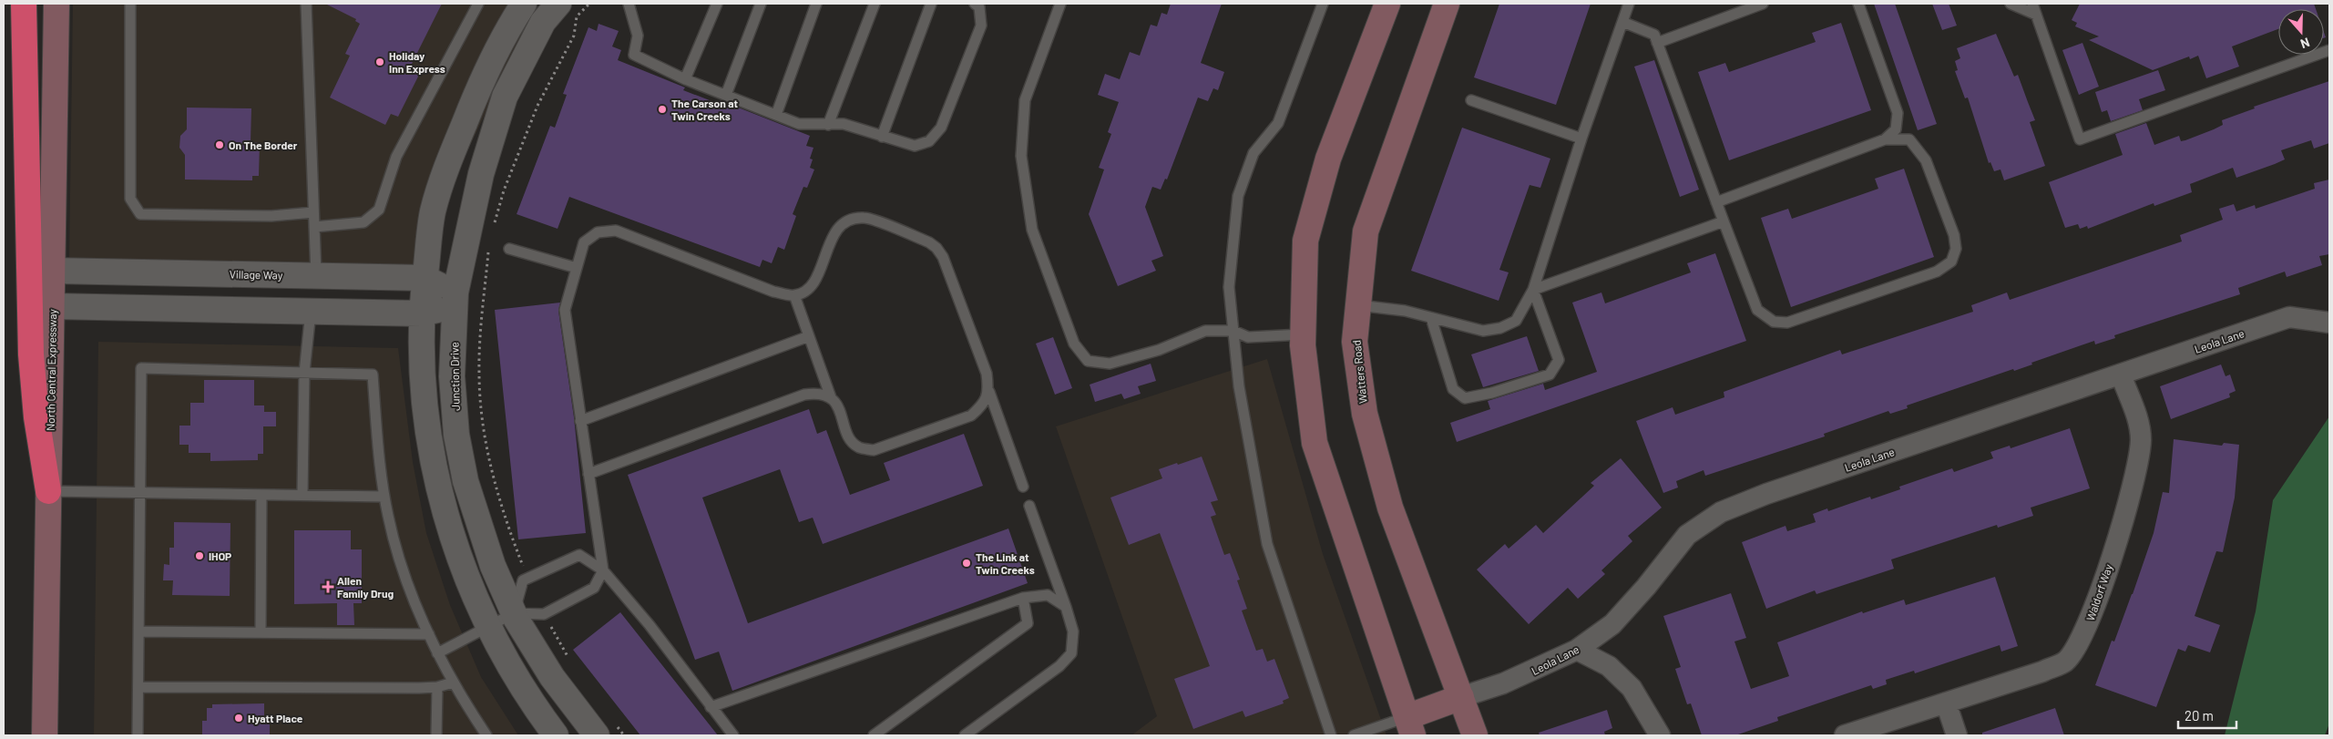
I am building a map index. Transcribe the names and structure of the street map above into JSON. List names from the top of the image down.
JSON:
{
  "streets": {
    "main road": ["North Central Expressway", "Watters Road"],
    "street": [
      "Village Way",
      "Leola Lane",
      "Junction Drive",
      "Waldorf Way"
    ]
  },
  "crossings": [
    ["Village Way", "North Central Expressway"],
    ["Village Way", "Junction Drive"],
    ["Leola Lane", "Watters Road"],
    ["Leola Lane", "Waldorf Way"]
  ],
  "places": {
    "other": [
      "Holiday Inn Express",
      "The Carson at Twin Creeks",
      "On The Border",
      "IHOP",
      "The Link at Twin Creeks",
      "Hyatt Place"
    ],
    "health": ["Allen Family Drug"]
  },
  "scale_bar": "20 m",
  "north": "bottom"
}
